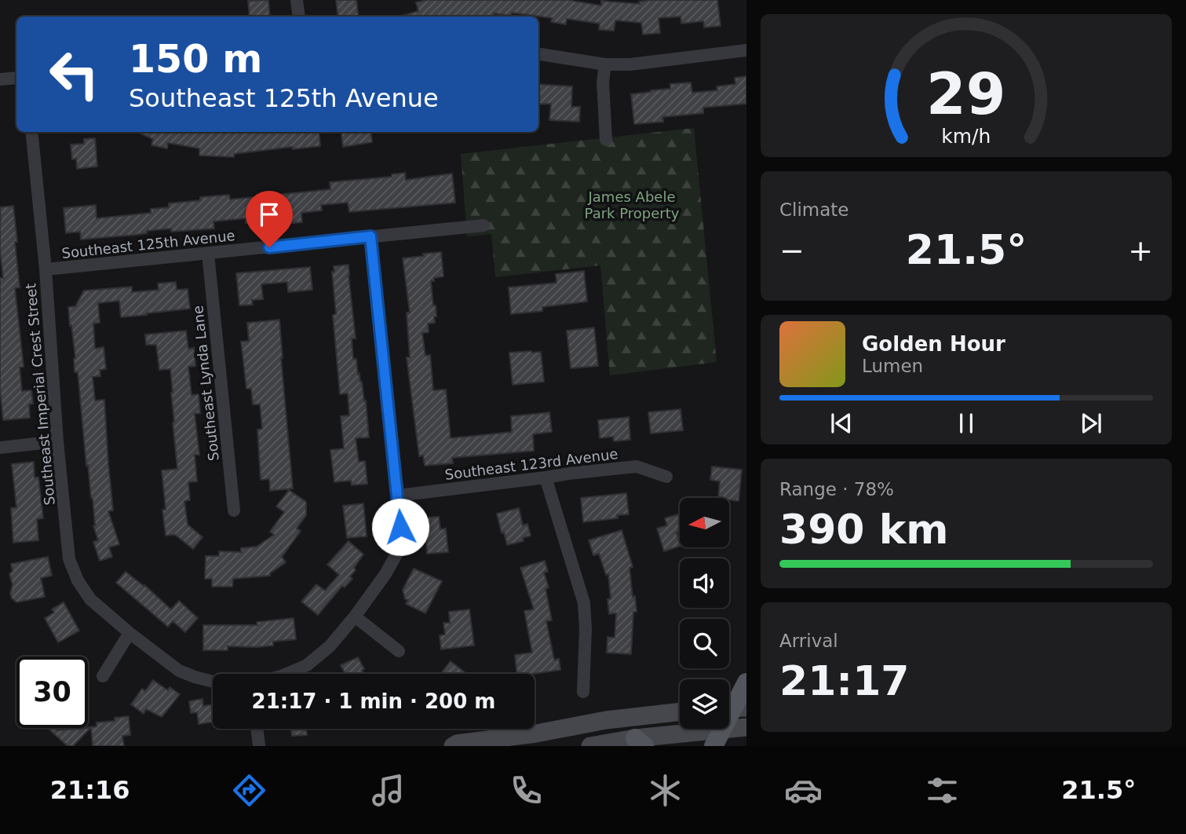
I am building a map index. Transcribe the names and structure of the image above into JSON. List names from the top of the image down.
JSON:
{
  "streets": {
    "street": [
      "Southeast 125th Avenue",
      "Southeast Lynda Lane",
      "Southeast Imperial Crest Street",
      "Southeast 123rd Avenue"
    ]
  },
  "crossings": [
    ["Southeast 125th Avenue", "Southeast Lynda Lane"],
    ["Southeast 125th Avenue", "Southeast Imperial Crest Street"]
  ],
  "parks": ["James Abele Park Property"],
  "north": "left",
  "page": {
    "turn": ["150 m", "Southeast 125th Avenue"],
    "tile": [
      "Climate",
      ["Range · 78%", "390 km"],
      ["Arrival", "21:17"]
    ],
    "heat": ["−", "21.5°", "+"],
    "song": ["Golden Hour", "Lumen"],
    "limit": "30",
    "trip": "21:17 · 1 min · 200 m",
    "tabs": ["21:16", "21.5°"],
    "gauge": ["29", "km/h"]
  }
}
